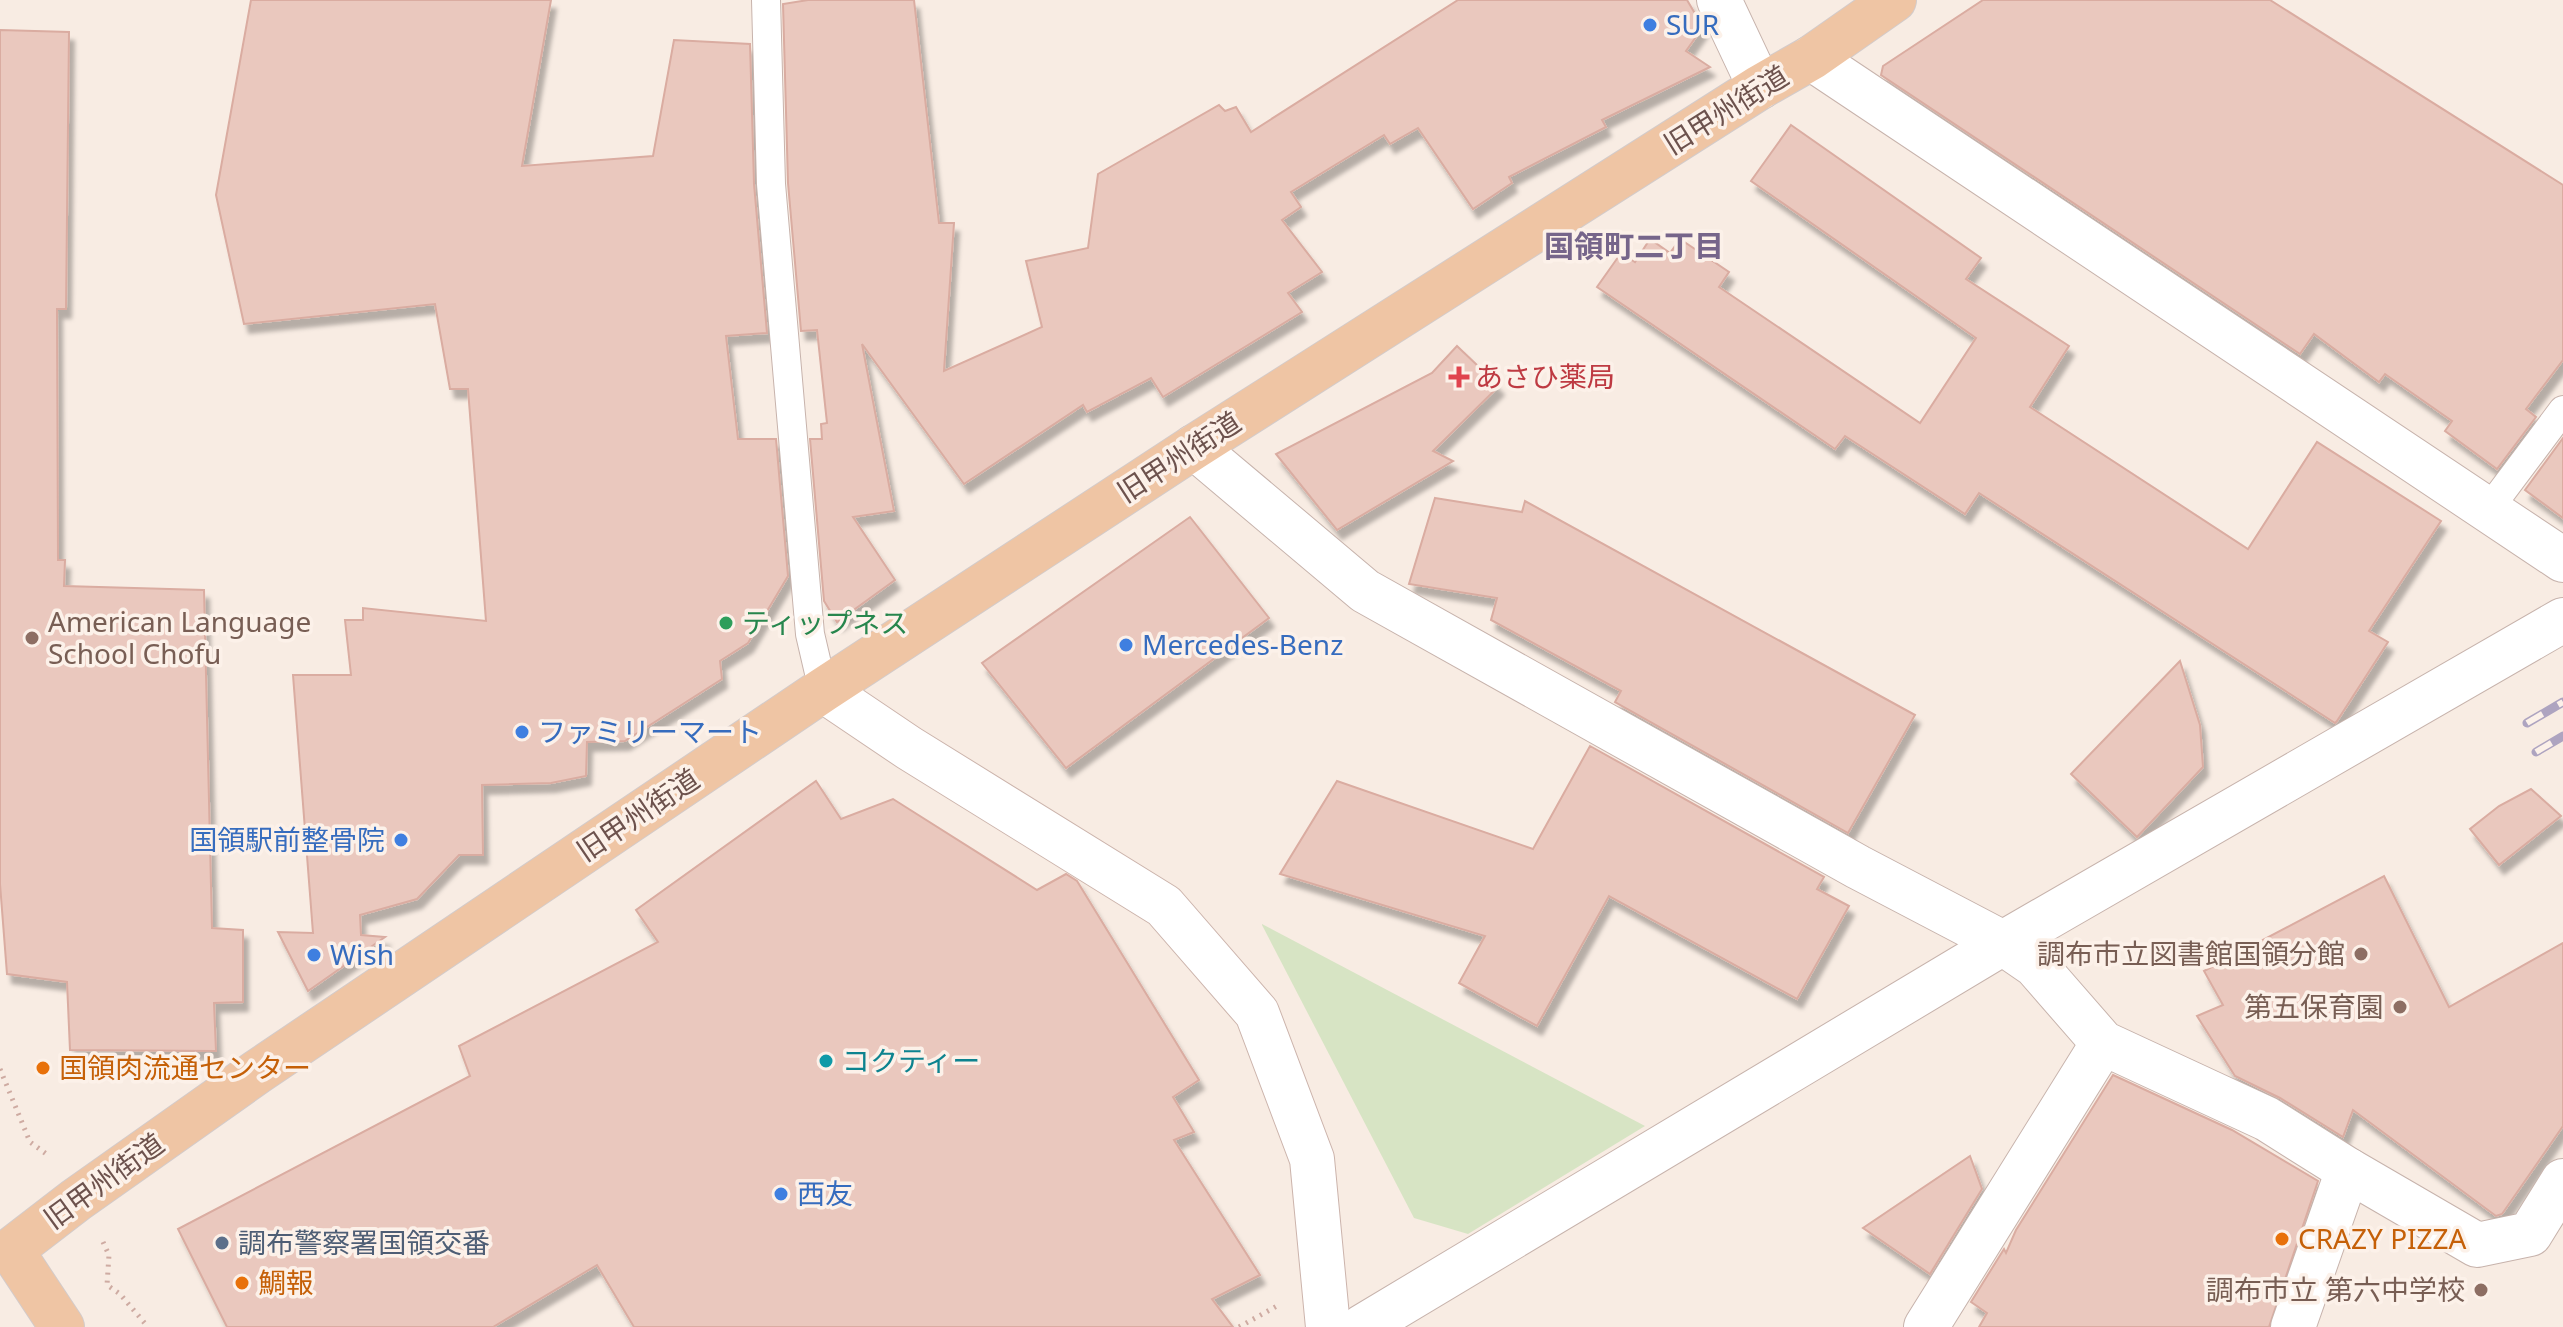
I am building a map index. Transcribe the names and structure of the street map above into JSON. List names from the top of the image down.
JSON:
{
  "streets": {
    "main road": ["旧甲州街道"]
  },
  "districts": ["国領町二丁目"],
  "places": {
    "other": [
      "SUR",
      "ティップネス",
      "American Language School Chofu",
      "Mercedes-Benz",
      "ファミリーマート",
      "国領駅前整骨院",
      "調布市立図書館国領分館",
      "Wish",
      "第五保育園",
      "コクティー",
      "国領肉流通センター",
      "西友",
      "CRAZY PIZZA",
      "調布警察署国領交番",
      "鯛報",
      "調布市立 第六中学校"
    ],
    "health": ["あさひ薬局"]
  }
}
